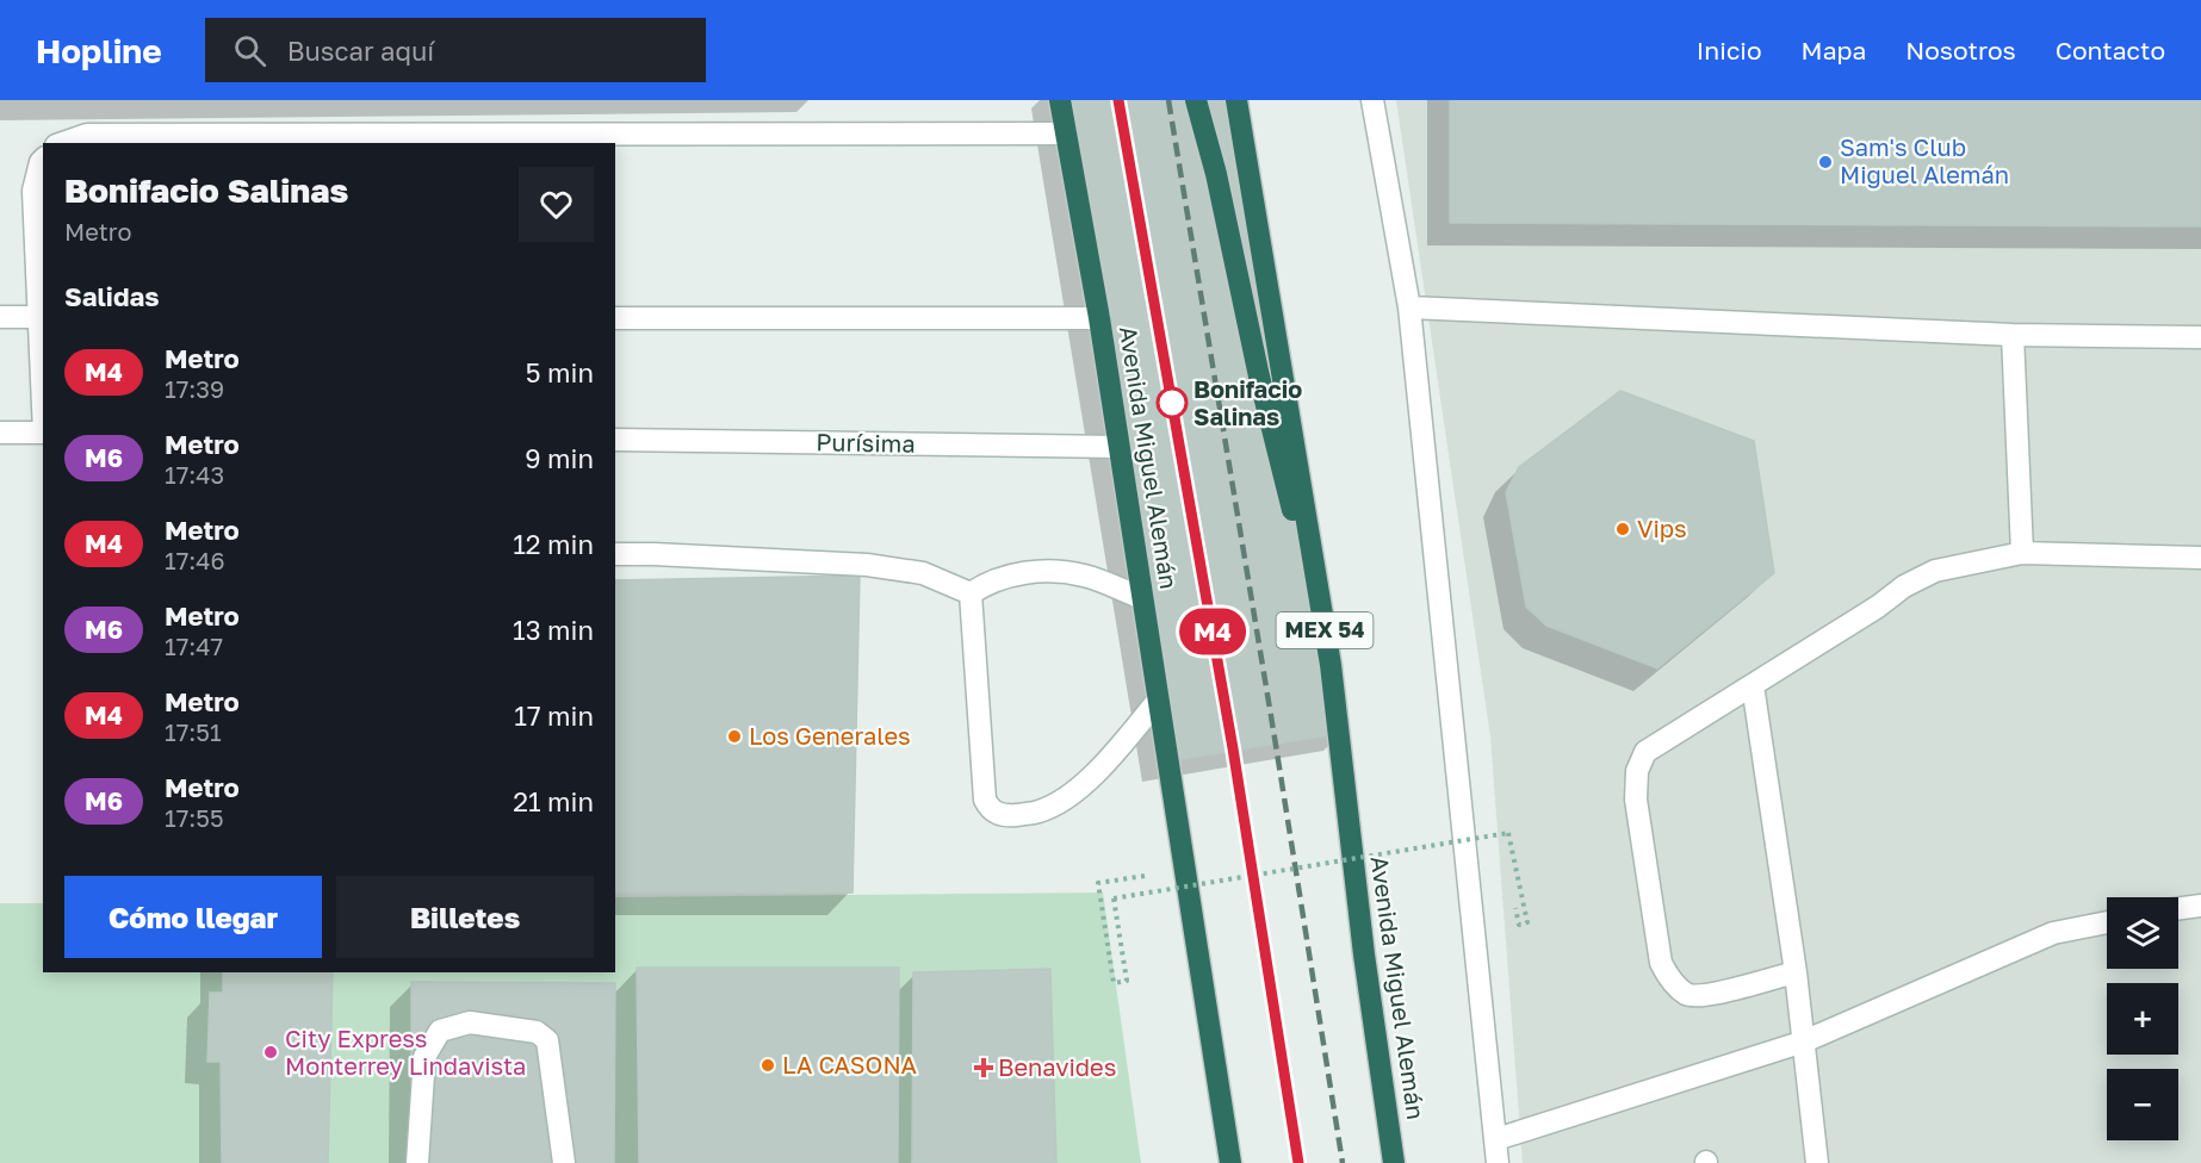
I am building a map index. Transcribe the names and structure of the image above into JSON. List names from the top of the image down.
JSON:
{
  "streets": {
    "highway": ["Avenida Miguel Alemán", "MEX 54"],
    "street": ["Purísima"]
  },
  "crossings": [
    ["Purísima", "Avenida Miguel Alemán"]
  ],
  "places": {
    "other": [
      "Sam's Club Miguel Alemán",
      "Bonifacio Salinas",
      "Vips",
      "Los Generales",
      "City Express Monterrey Lindavista",
      "LA CASONA"
    ],
    "health": ["Benavides"]
  },
  "lines": ["metro line M4"],
  "page": {
    "header": "Hopline",
    "search": "Buscar aquí",
    "nav": [
      "Inicio",
      "Mapa",
      "Nosotros",
      "Contacto"
    ],
    "on_map": "M4",
    "heading": [
      ["Bonifacio Salinas", "Metro"],
      "Salidas"
    ],
    "list": [
      {
        "mark": "M4",
        "name": "Metro",
        "note": "17:39",
        "value": "5 min"
      },
      {
        "mark": "M6",
        "name": "Metro",
        "note": "17:43",
        "value": "9 min"
      },
      {
        "mark": "M4",
        "name": "Metro",
        "note": "17:46",
        "value": "12 min"
      },
      {
        "mark": "M6",
        "name": "Metro",
        "note": "17:47",
        "value": "13 min"
      },
      {
        "mark": "M4",
        "name": "Metro",
        "note": "17:51",
        "value": "17 min"
      },
      {
        "mark": "M6",
        "name": "Metro",
        "note": "17:55",
        "value": "21 min"
      }
    ],
    "buttons": ["Cómo llegar", "Billetes"],
    "map_buttons": ["+", "−"]
  }
}
